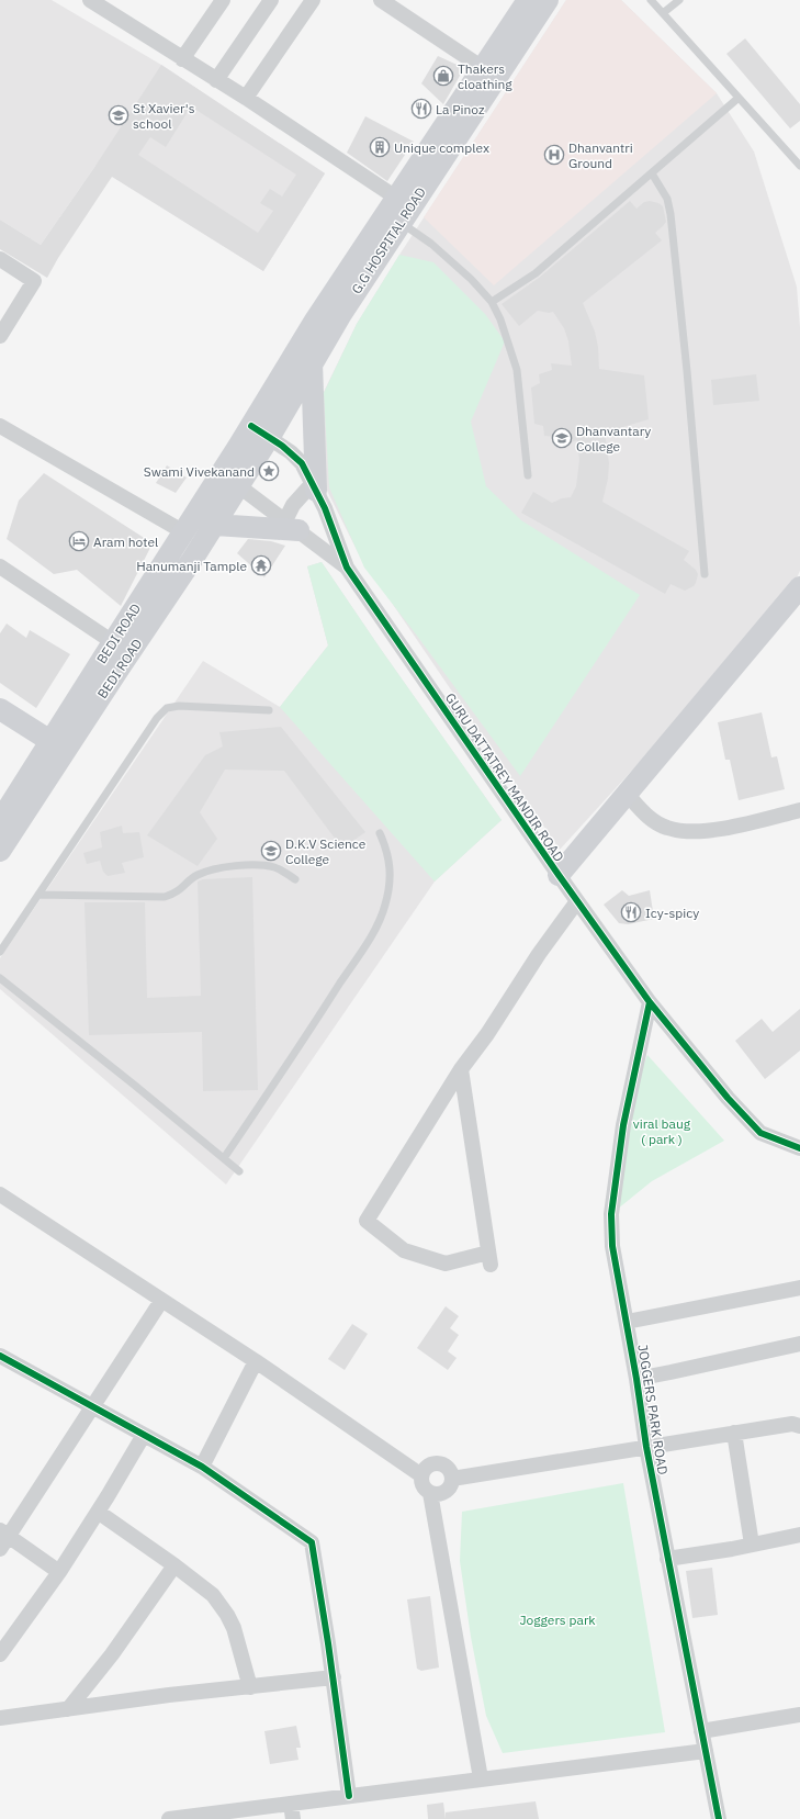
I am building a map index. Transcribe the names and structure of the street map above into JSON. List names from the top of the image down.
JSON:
{
  "streets": {
    "main road": ["G.G HOSPITAL ROAD", "BEDI ROAD"],
    "street": ["GURU DATTATREY MANDIR ROAD", "JOGGERS PARK ROAD"]
  },
  "crossings": [
    ["G.G HOSPITAL ROAD", "BEDI ROAD"],
    ["G.G HOSPITAL ROAD", "GURU DATTATREY MANDIR ROAD"],
    ["BEDI ROAD", "GURU DATTATREY MANDIR ROAD"],
    ["GURU DATTATREY MANDIR ROAD", "JOGGERS PARK ROAD"]
  ],
  "parks": ["viral baug ( park )", "Joggers park"],
  "places": {
    "shop": ["Thakers cloathing"],
    "restaurant": ["La Pinoz", "Icy-spicy"],
    "school or university": ["St Xavier's school", "Dhanvantary College", "D.K.V Science College"],
    "building": ["Unique complex"],
    "hospital": ["Dhanvantri Ground"],
    "place": ["Swami Vivekanand"],
    "hotel": ["Aram hotel"],
    "temple": ["Hanumanji Tample"]
  }
}
